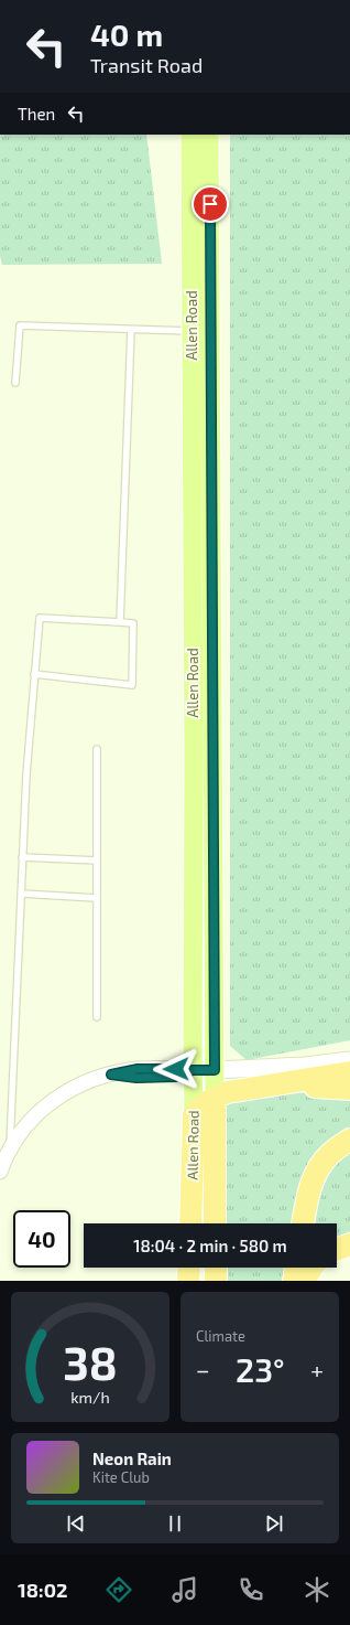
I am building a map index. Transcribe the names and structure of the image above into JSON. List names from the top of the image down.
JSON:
{
  "streets": {
    "highway": ["Allen Road"]
  },
  "page": {
    "turn": ["40 m", "Transit Road"],
    "then": "Then",
    "limit": "40",
    "trip": "18:04 · 2 min · 580 m",
    "tile": "Climate",
    "heat": ["−", "23°", "+"],
    "song": ["Neon Rain", "Kite Club"],
    "tabs": "18:02",
    "gauge": ["38", "km/h"]
  }
}
